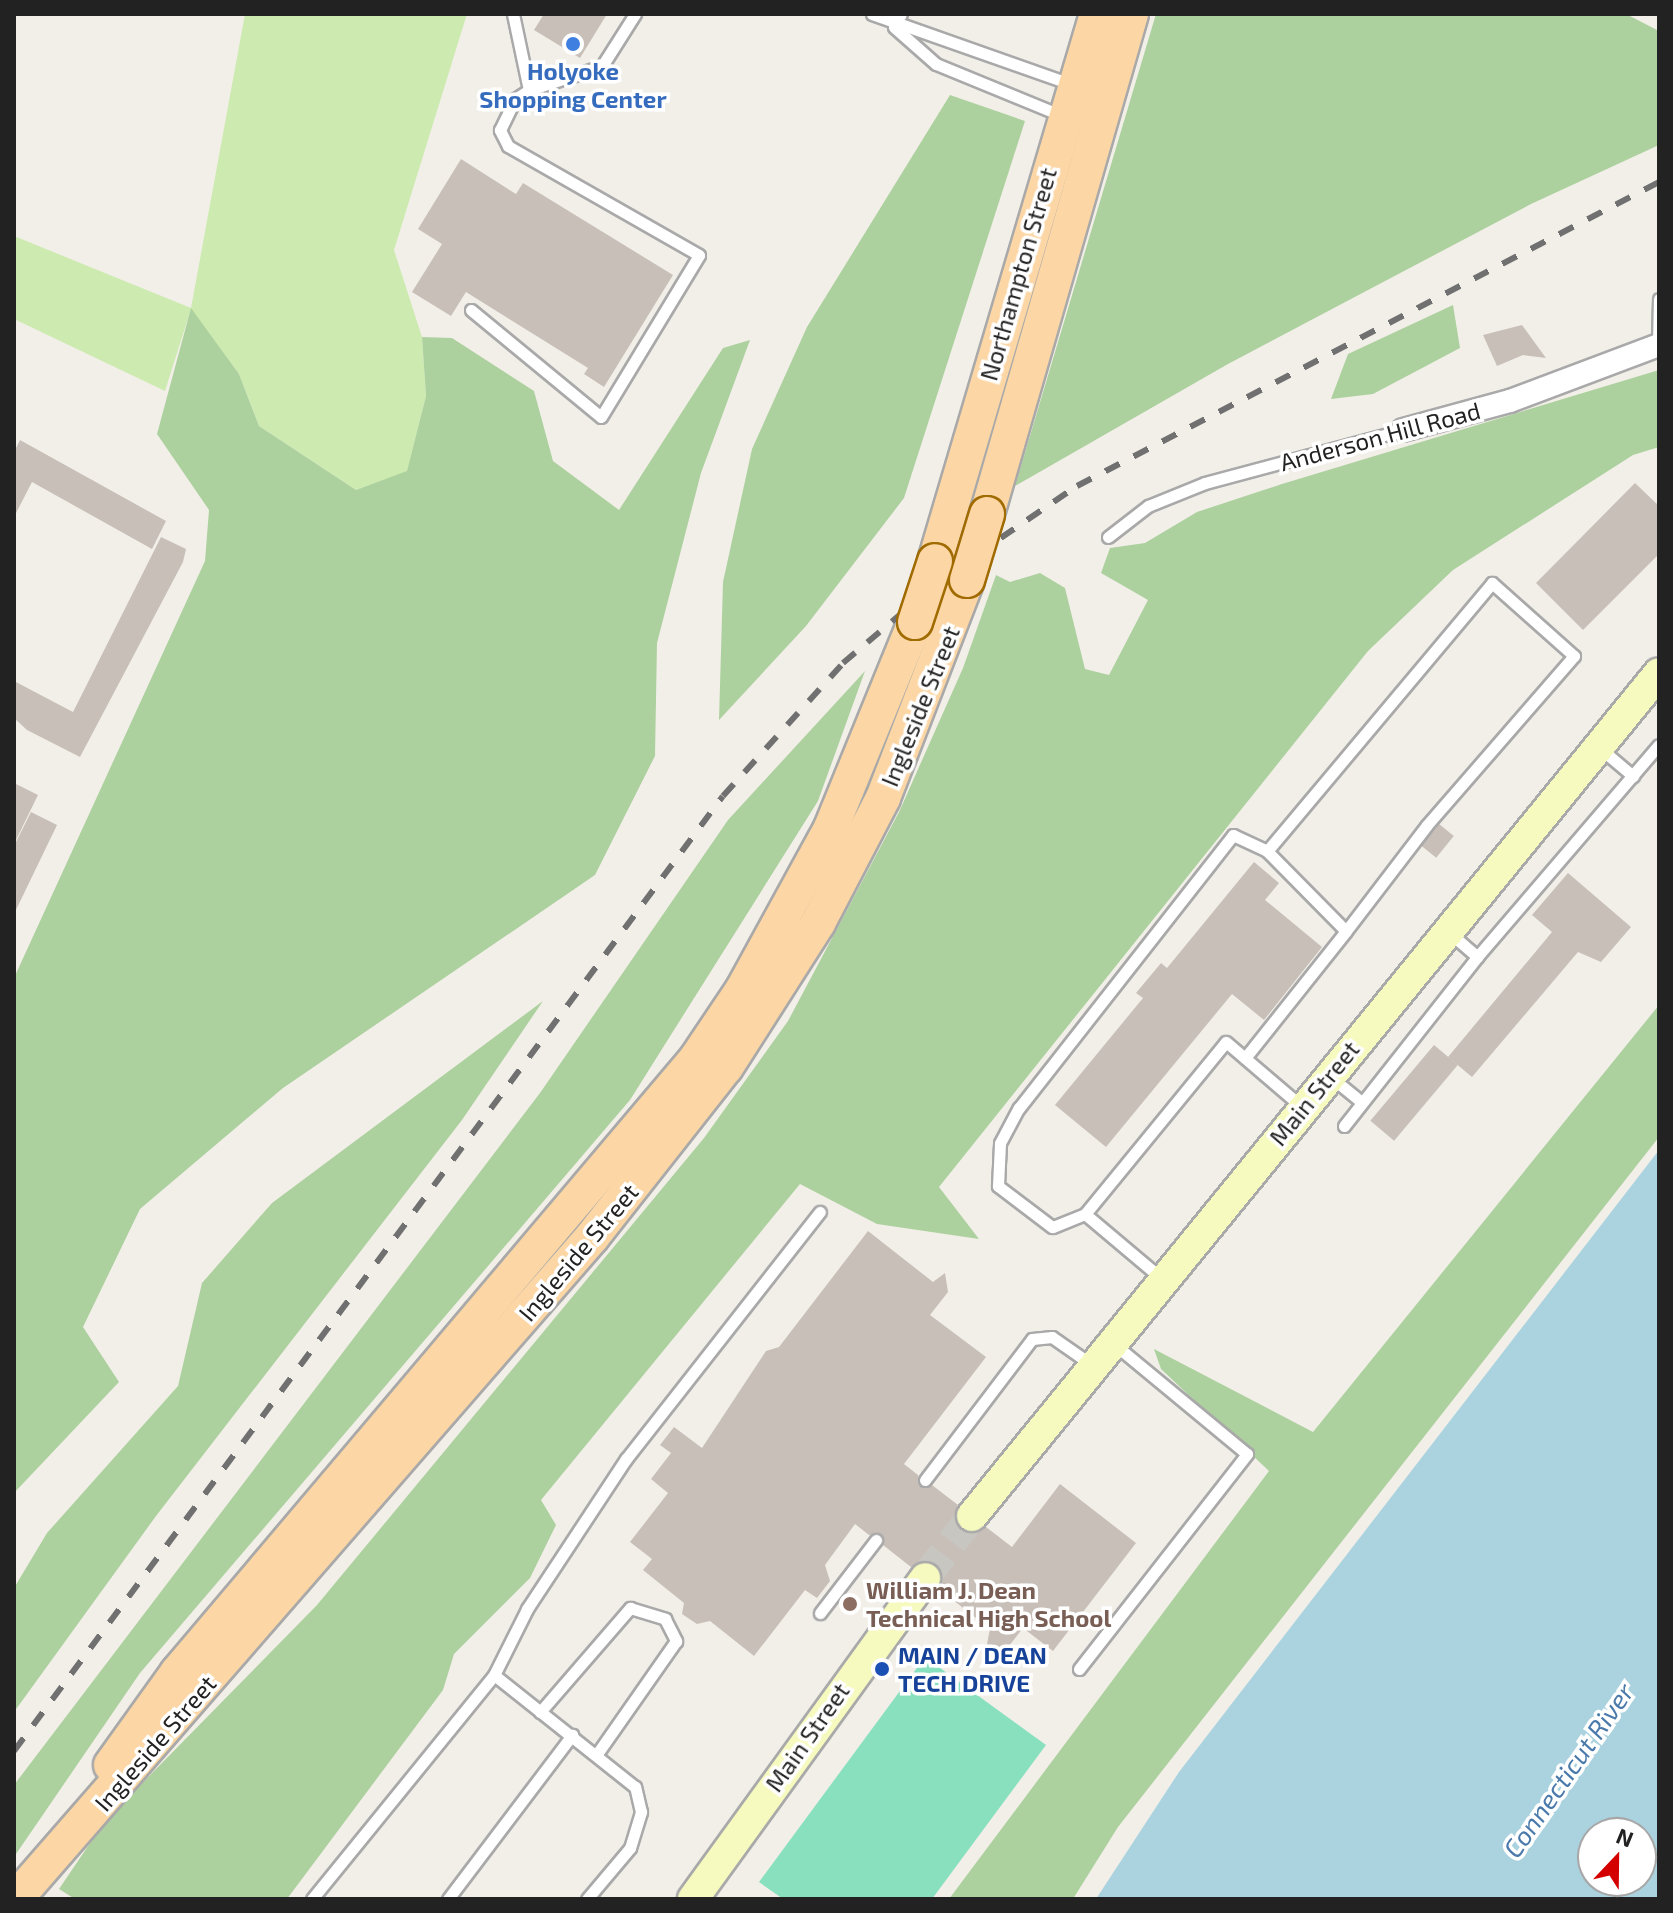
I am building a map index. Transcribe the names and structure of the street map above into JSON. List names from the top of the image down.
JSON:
{
  "streets": {
    "main road": ["Northampton Street", "Ingleside Street", "Main Street"],
    "street": ["Anderson Hill Road"]
  },
  "crossings": [
    ["Northampton Street", "Ingleside Street"]
  ],
  "water": ["Connecticut River"],
  "places": ["Holyoke Shopping Center", "William J. Dean Technical High School", "MAIN / DEAN TECH DRIVE"],
  "north": "top"
}
